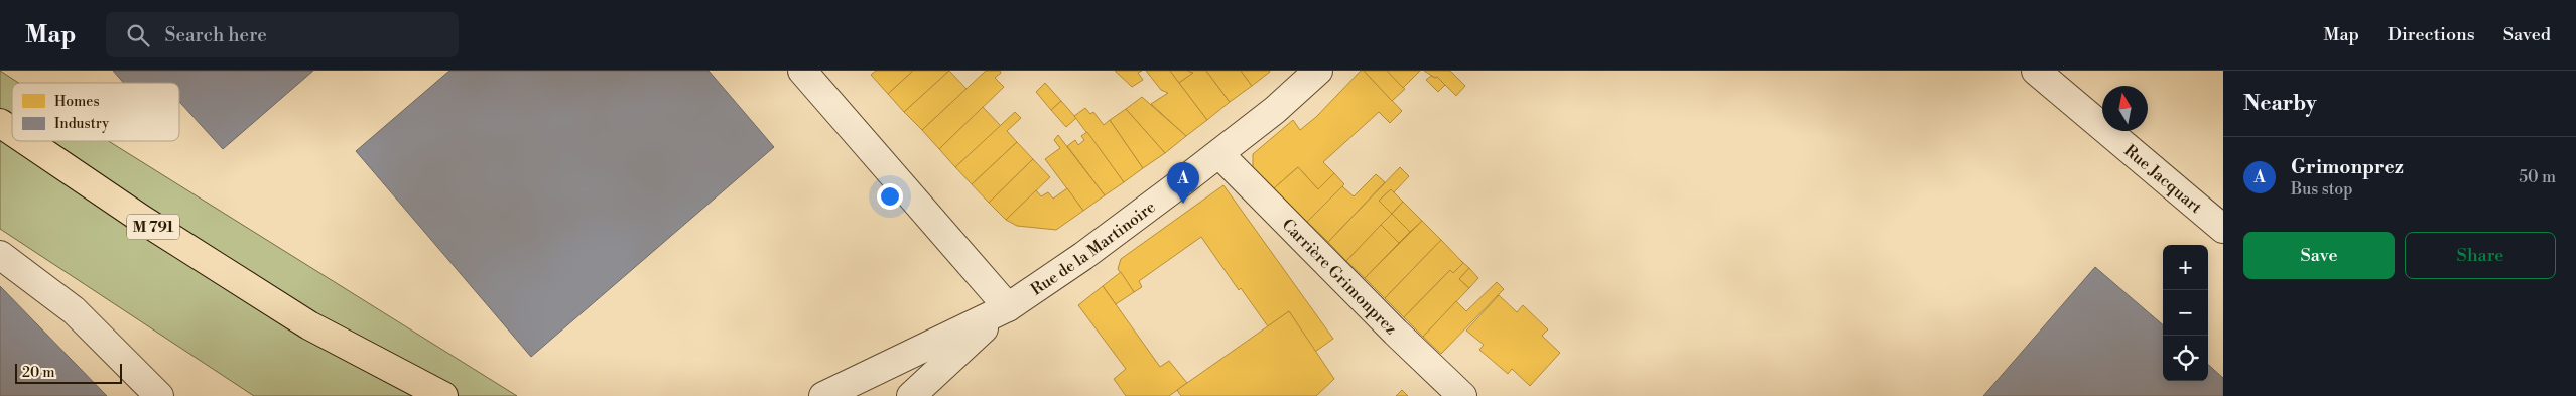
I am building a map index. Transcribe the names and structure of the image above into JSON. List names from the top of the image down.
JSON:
{
  "streets": {
    "main road": ["M 791"],
    "street": ["Rue Jacquart", "Rue de la Martinoire", "Carrière Grimonprez"]
  },
  "crossings": [
    ["Rue de la Martinoire", "Carrière Grimonprez"]
  ],
  "legend": ["Homes", "Industry"],
  "scale_bar": "20 m",
  "north": "top",
  "page": {
    "header": "Map",
    "search": "Search here",
    "nav": ["Map", "Directions", "Saved"],
    "heading": "Nearby",
    "list": [
      {
        "mark": "A",
        "name": "Grimonprez",
        "note": "Bus stop",
        "value": "50 m"
      }
    ],
    "pins": "A",
    "buttons": ["Save", "Share"],
    "map_buttons": ["+", "−"],
    "scale": "20 m"
  }
}
